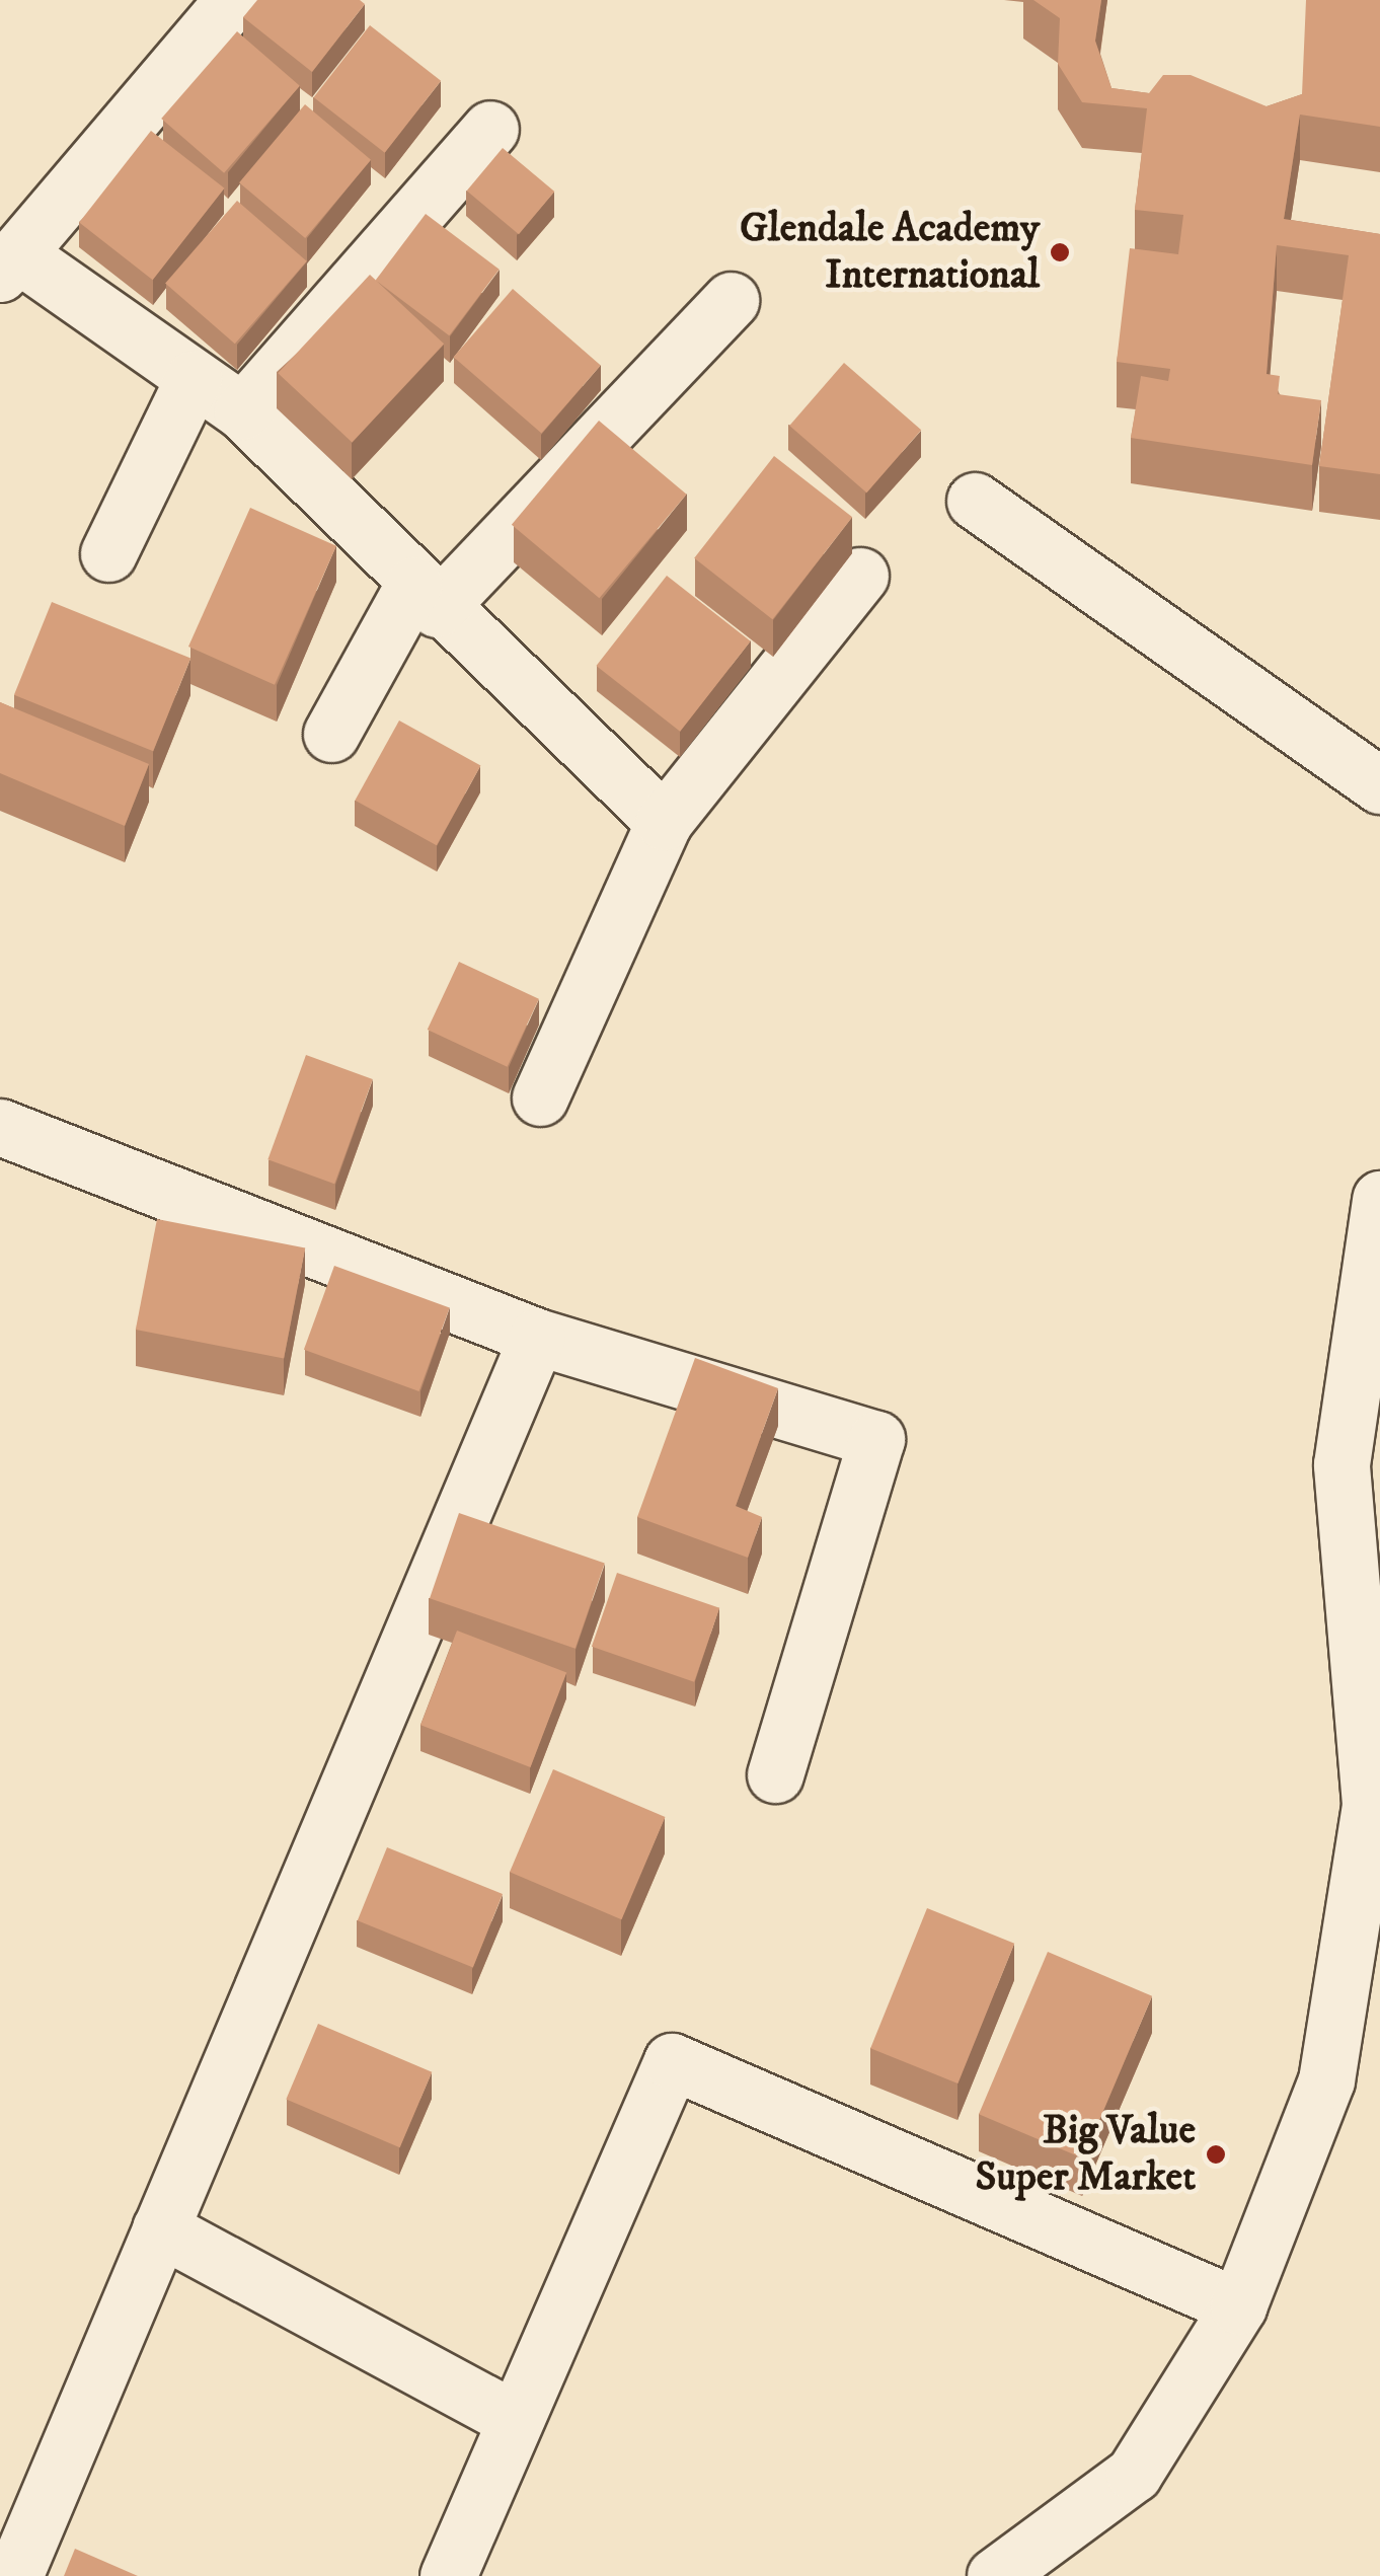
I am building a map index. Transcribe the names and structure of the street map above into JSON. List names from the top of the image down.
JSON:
{
  "places": ["Glendale Academy International", "Big Value Super Market"]
}
